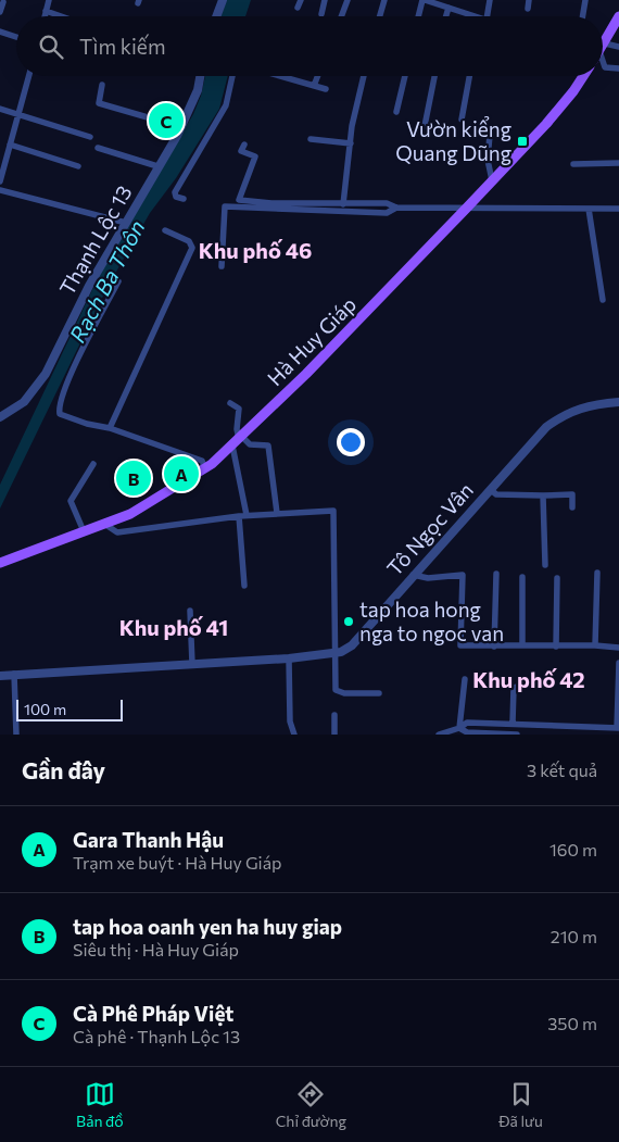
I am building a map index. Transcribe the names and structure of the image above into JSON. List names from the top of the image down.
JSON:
{
  "streets": {
    "main road": ["Hà Huy Giáp"],
    "street": ["Thạnh Lộc 13", "Tô Ngọc Vân"]
  },
  "districts": ["Khu phố 46", "Khu phố 41", "Khu phố 42"],
  "water": ["Rạch Ba Thôn"],
  "places": {
    "transit": ["Vườn kiểng Quang Dũng"],
    "other": ["tap hoa hong nga to ngoc van"]
  },
  "scale_bar": "100 m",
  "page": {
    "search": "Tìm kiếm",
    "pins": ["C", "A", "B"],
    "scale": "100 m",
    "heading": ["Gần đây", "3 kết quả"],
    "list": [
      {
        "mark": "A",
        "name": "Gara Thanh Hậu",
        "note": "Trạm xe buýt · Hà Huy Giáp",
        "value": "160 m"
      },
      {
        "mark": "B",
        "name": "tap hoa oanh yen ha huy giap",
        "note": "Siêu thị · Hà Huy Giáp",
        "value": "210 m"
      },
      {
        "mark": "C",
        "name": "Cà Phê Pháp Việt",
        "note": "Cà phê · Thạnh Lộc 13",
        "value": "350 m"
      }
    ],
    "nav": ["Bản đồ", "Chỉ đường", "Đã lưu"]
  }
}
